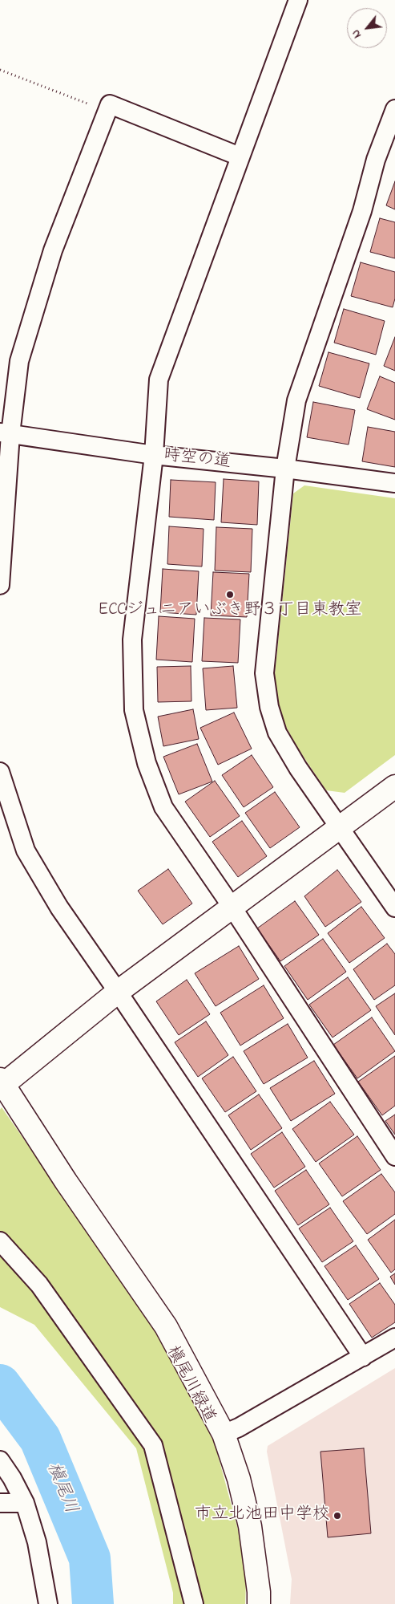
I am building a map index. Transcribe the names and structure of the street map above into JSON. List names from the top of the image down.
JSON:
{
  "streets": {
    "street": ["時空の道"]
  },
  "water": ["槇尾川"],
  "places": ["ECCジュニアいぶき野３丁目東教室", "市立北池田中学校"],
  "north": "bottom left"
}
